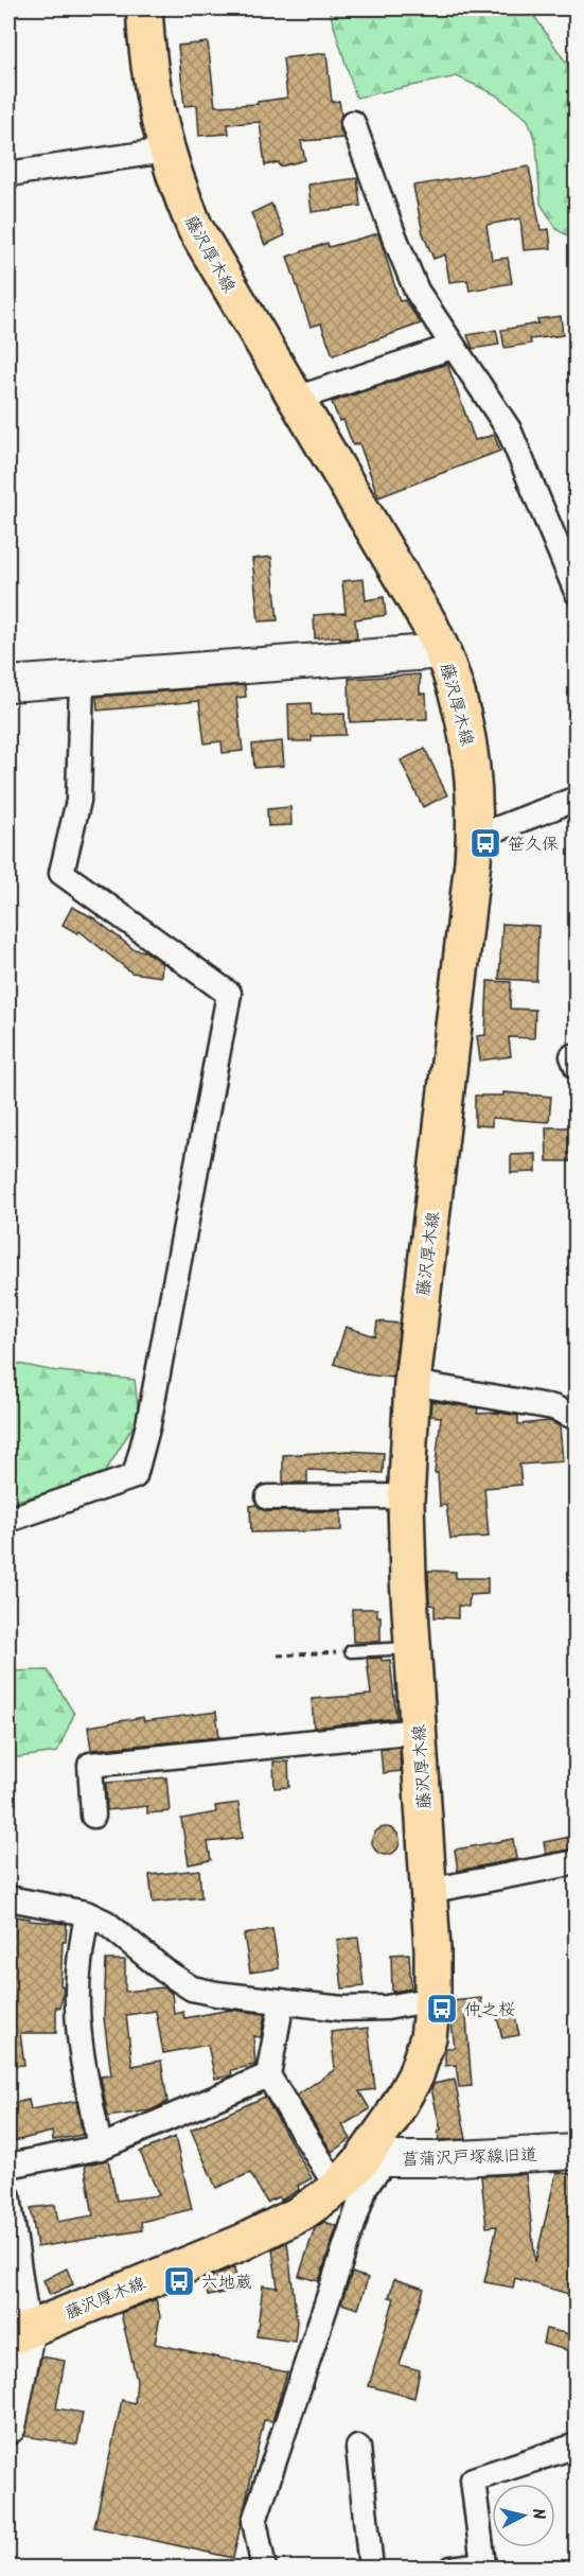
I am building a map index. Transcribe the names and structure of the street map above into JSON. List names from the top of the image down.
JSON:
{
  "streets": {
    "main road": ["藤沢厚木線"],
    "street": ["菖蒲沢戸塚線旧道"]
  },
  "crossings": [
    ["藤沢厚木線", "菖蒲沢戸塚線旧道"]
  ],
  "places": {
    "bus stop": ["笹久保", "仲之桜", "六地蔵"]
  },
  "north": "right"
}
